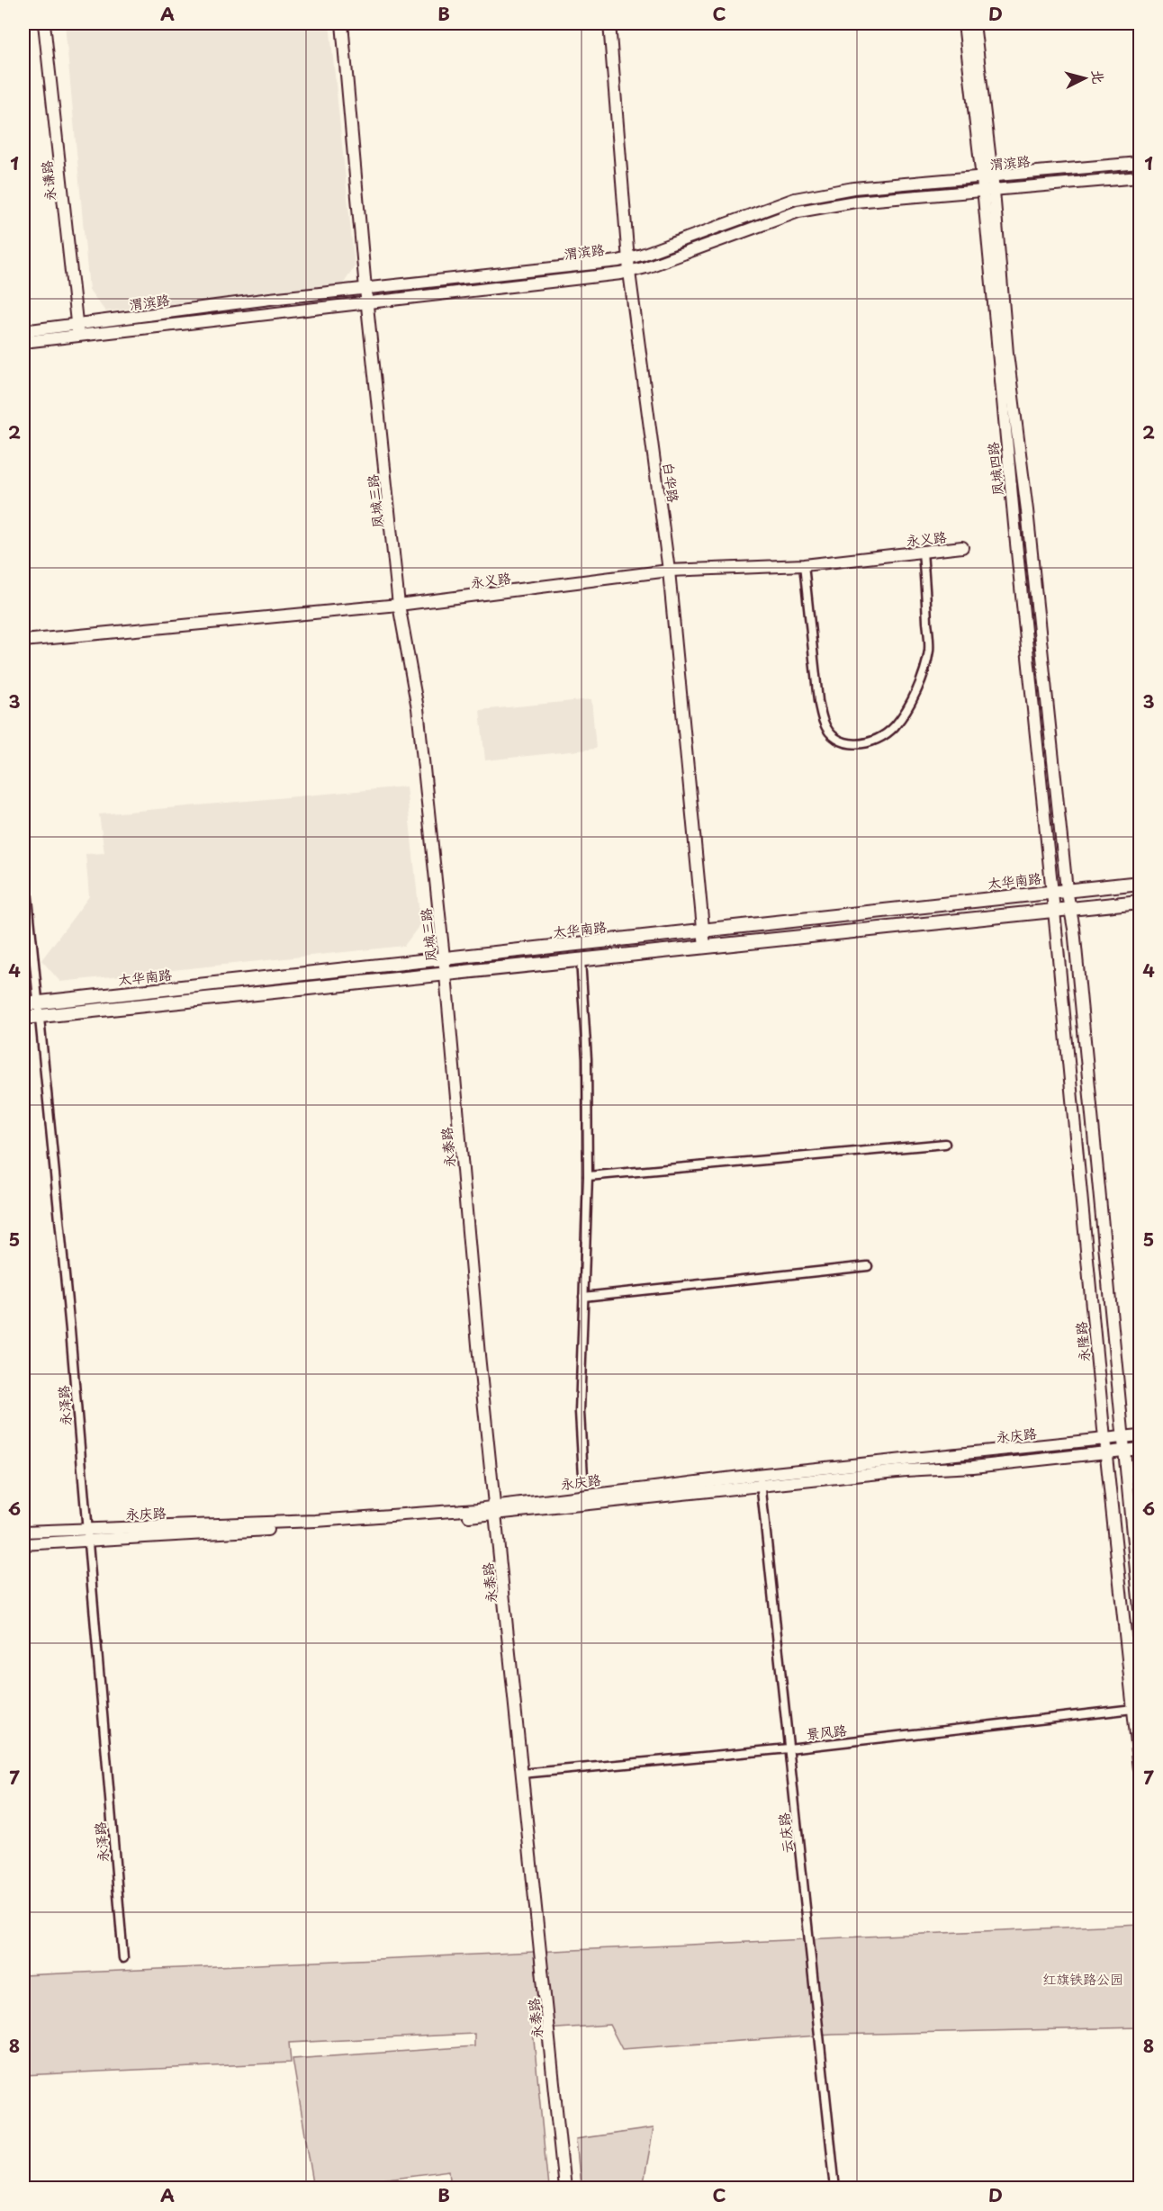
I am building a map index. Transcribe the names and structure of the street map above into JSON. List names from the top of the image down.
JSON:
{
  "streets": {
    "main road": ["太华南路"],
    "street": [
      "渭滨路",
      "永谦路",
      "凤城四路",
      "白华路",
      "凤城三路",
      "永义路",
      "永泰路",
      "永隆路",
      "永泽路",
      "永庆路",
      "景风路",
      "云庆路"
    ]
  },
  "crossings": [
    ["渭滨路", "永谦路"],
    ["渭滨路", "凤城四路"],
    ["渭滨路", "白华路"],
    ["渭滨路", "凤城三路"],
    ["凤城四路", "太华南路"],
    ["凤城四路", "永隆路"],
    ["白华路", "永义路"],
    ["白华路", "太华南路"],
    ["凤城三路", "永义路"],
    ["凤城三路", "太华南路"],
    ["凤城三路", "永泰路"],
    ["太华南路", "永泽路"],
    ["永泰路", "永庆路"],
    ["永泰路", "景风路"],
    ["永隆路", "永庆路"],
    ["永隆路", "景风路"],
    ["永泽路", "永庆路"],
    ["永庆路", "云庆路"],
    ["景风路", "云庆路"]
  ],
  "parks": ["红旗铁路公园"],
  "north": "right",
  "grid": {
    "columns": [
      "A",
      "B",
      "C",
      "D"
    ],
    "rows": [
      "1",
      "2",
      "3",
      "4",
      "5",
      "6",
      "7",
      "8"
    ]
  }
}
